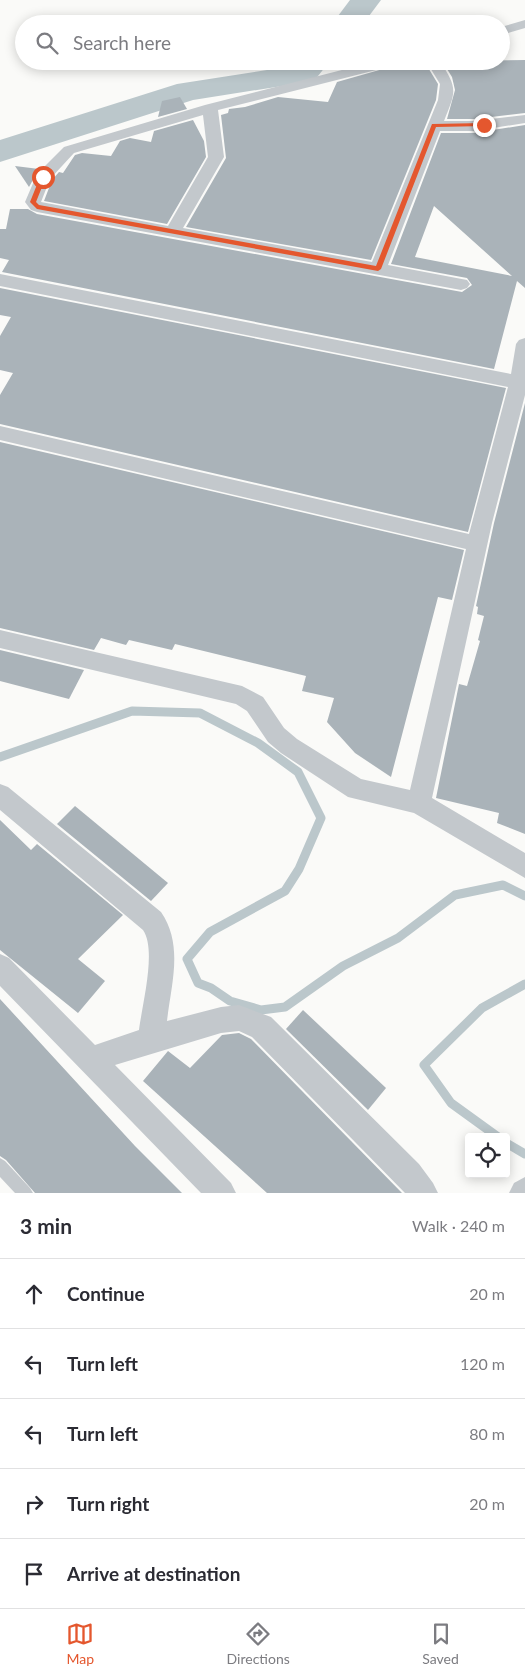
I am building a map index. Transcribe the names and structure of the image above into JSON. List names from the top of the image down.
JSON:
{
  "page": {
    "search": "Search here",
    "heading": ["3 min", "Walk · 240 m"],
    "list": [
      ["Continue", "20 m"],
      ["Turn left", "120 m"],
      ["Turn left", "80 m"],
      ["Turn right", "20 m"],
      "Arrive at destination"
    ],
    "nav": ["Map", "Directions", "Saved"]
  }
}
